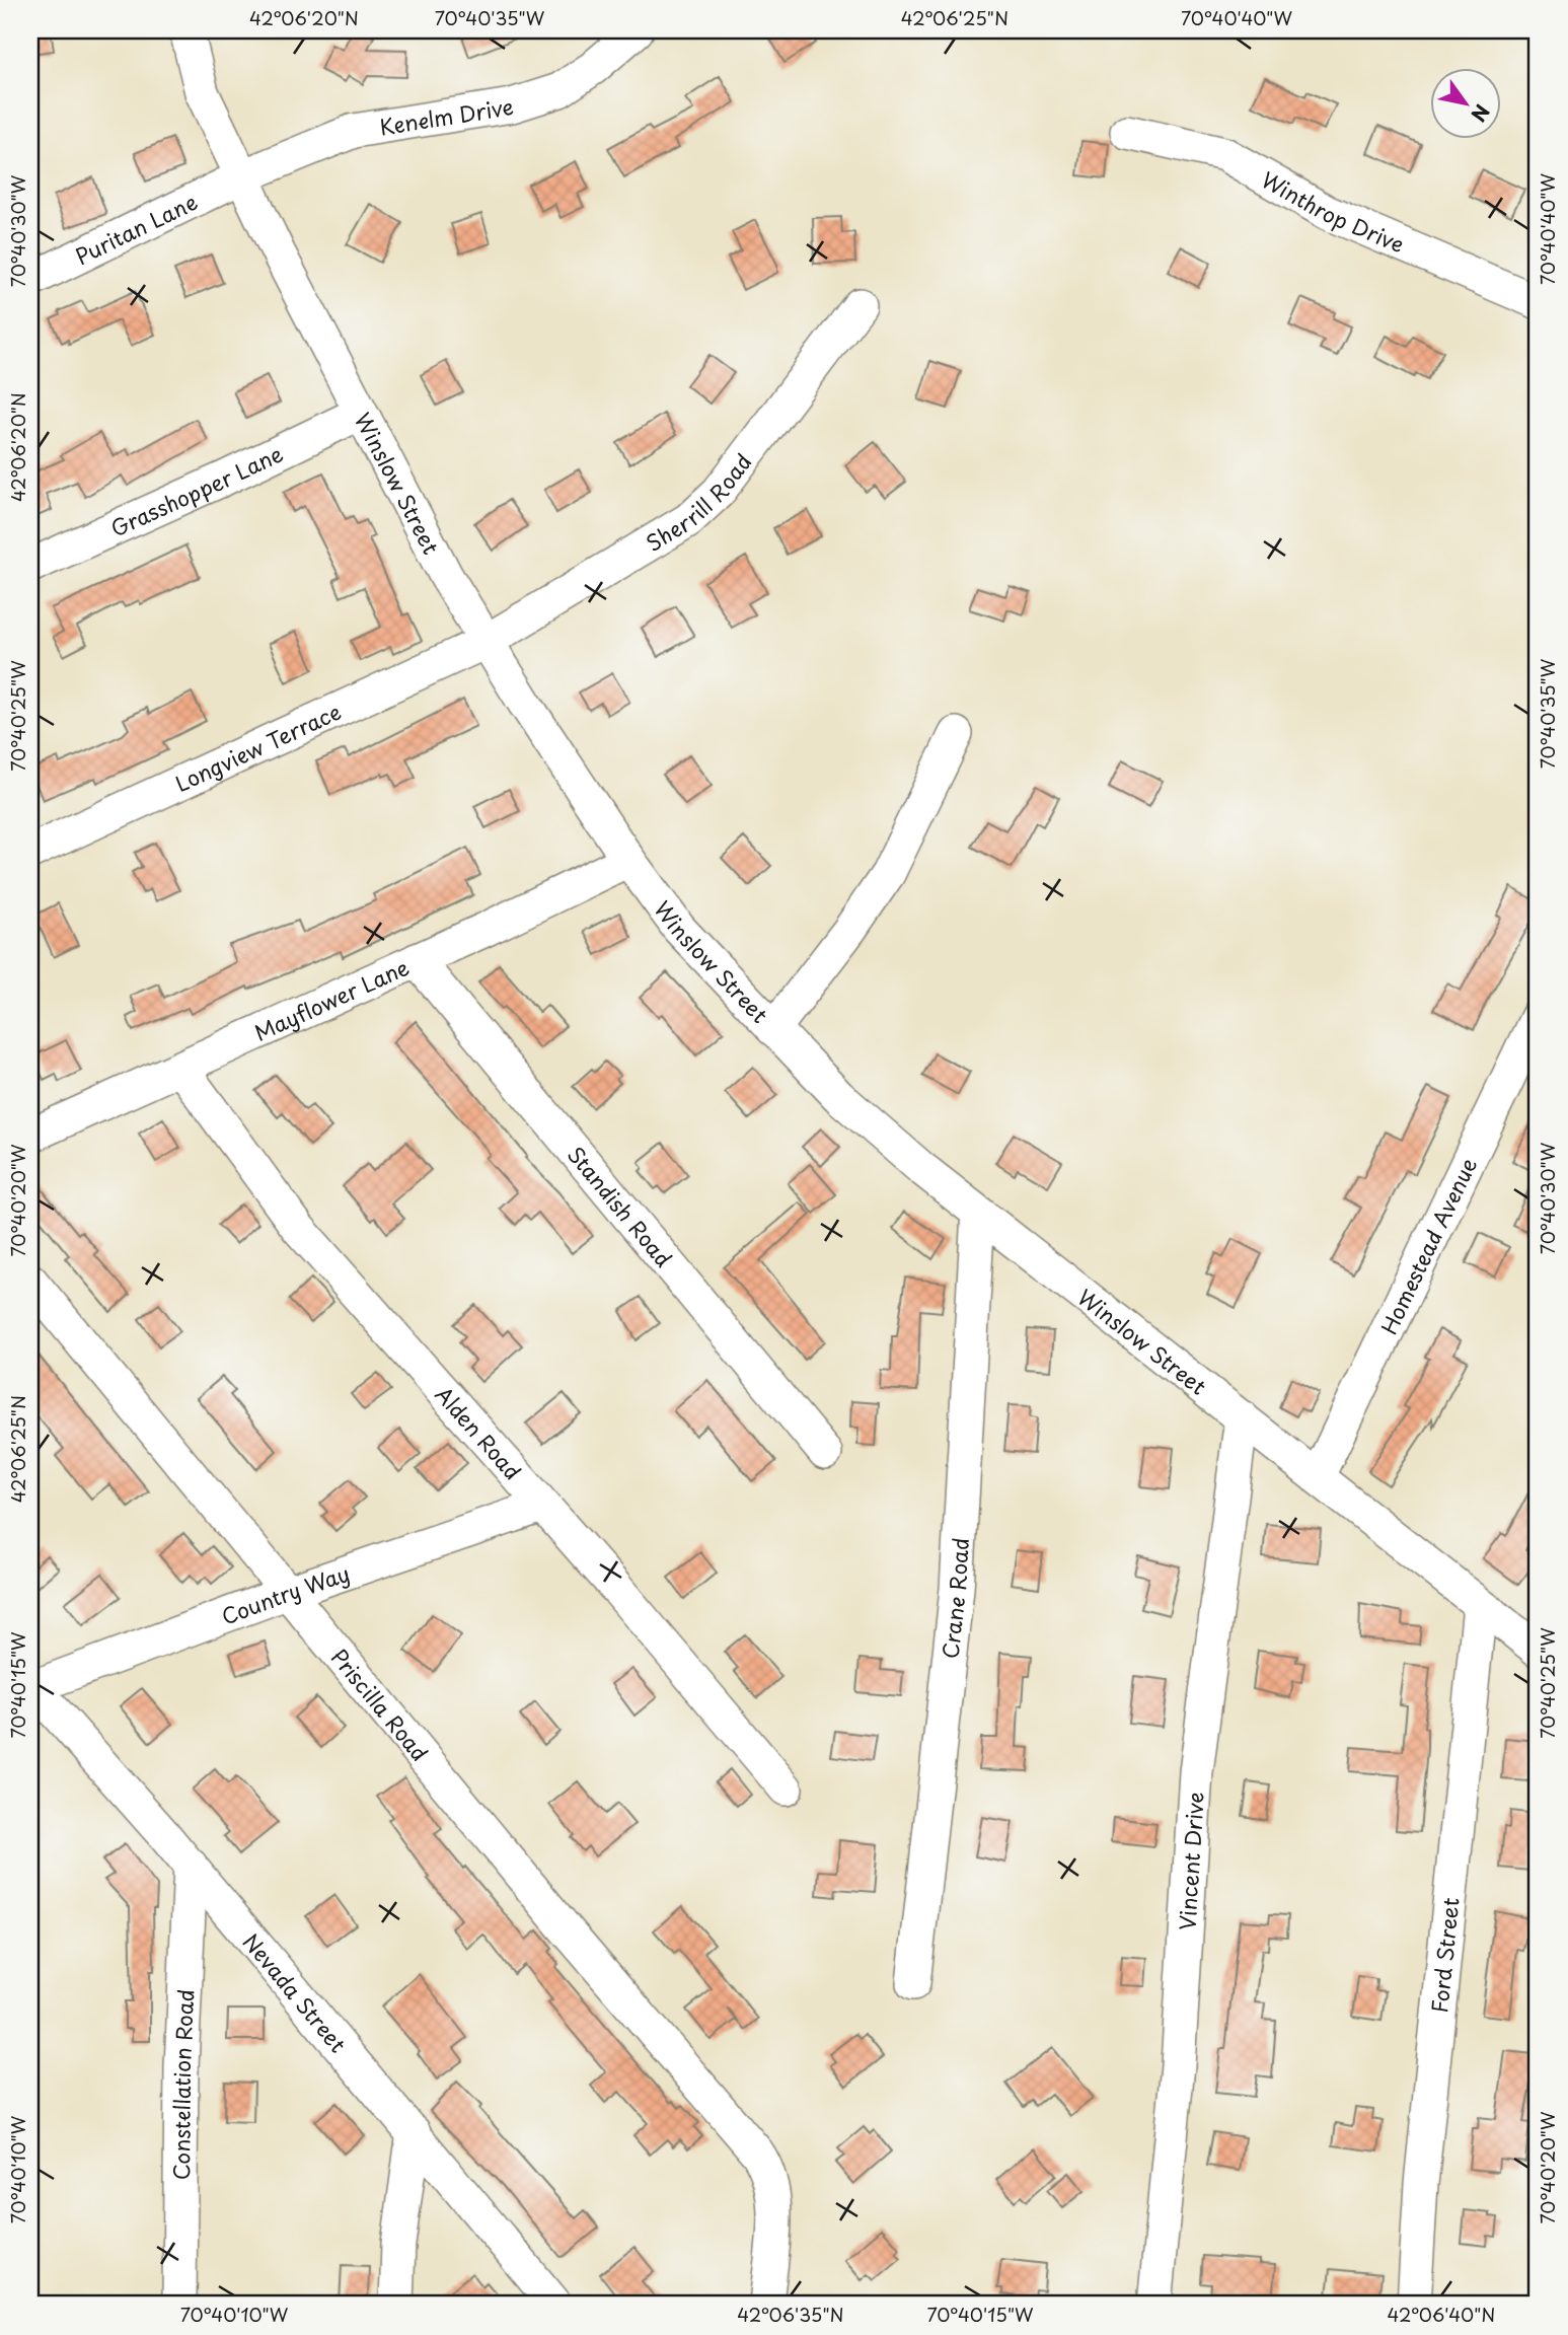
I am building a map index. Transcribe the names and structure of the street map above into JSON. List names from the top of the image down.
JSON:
{
  "streets": {
    "street": [
      "Kenelm Drive",
      "Winthrop Drive",
      "Puritan Lane",
      "Winslow Street",
      "Grasshopper Lane",
      "Sherrill Road",
      "Longview Terrace",
      "Mayflower Lane",
      "Standish Road",
      "Homestead Avenue",
      "Alden Road",
      "Country Way",
      "Crane Road",
      "Priscilla Road",
      "Vincent Drive",
      "Ford Street",
      "Nevada Street",
      "Constellation Road"
    ]
  },
  "crossings": [
    ["Kenelm Drive", "Puritan Lane"],
    ["Kenelm Drive", "Winslow Street"],
    ["Puritan Lane", "Winslow Street"],
    ["Winslow Street", "Grasshopper Lane"],
    ["Winslow Street", "Sherrill Road"],
    ["Winslow Street", "Longview Terrace"],
    ["Winslow Street", "Mayflower Lane"],
    ["Winslow Street", "Homestead Avenue"],
    ["Winslow Street", "Crane Road"],
    ["Winslow Street", "Vincent Drive"],
    ["Winslow Street", "Ford Street"],
    ["Sherrill Road", "Longview Terrace"],
    ["Mayflower Lane", "Standish Road"],
    ["Mayflower Lane", "Alden Road"],
    ["Alden Road", "Country Way"],
    ["Country Way", "Priscilla Road"],
    ["Country Way", "Nevada Street"],
    ["Nevada Street", "Constellation Road"]
  ],
  "north": "bottom right",
  "coordinates": [
    "42°06'20\"N",
    "70°40'35\"W",
    "42°06'25\"N",
    "70°40'40\"W",
    "70°40'30\"W",
    "70°40'25\"W",
    "70°40'20\"W",
    "70°40'15\"W",
    "70°40'10\"W",
    "42°06'35\"N",
    "42°06'40\"N"
  ]
}
